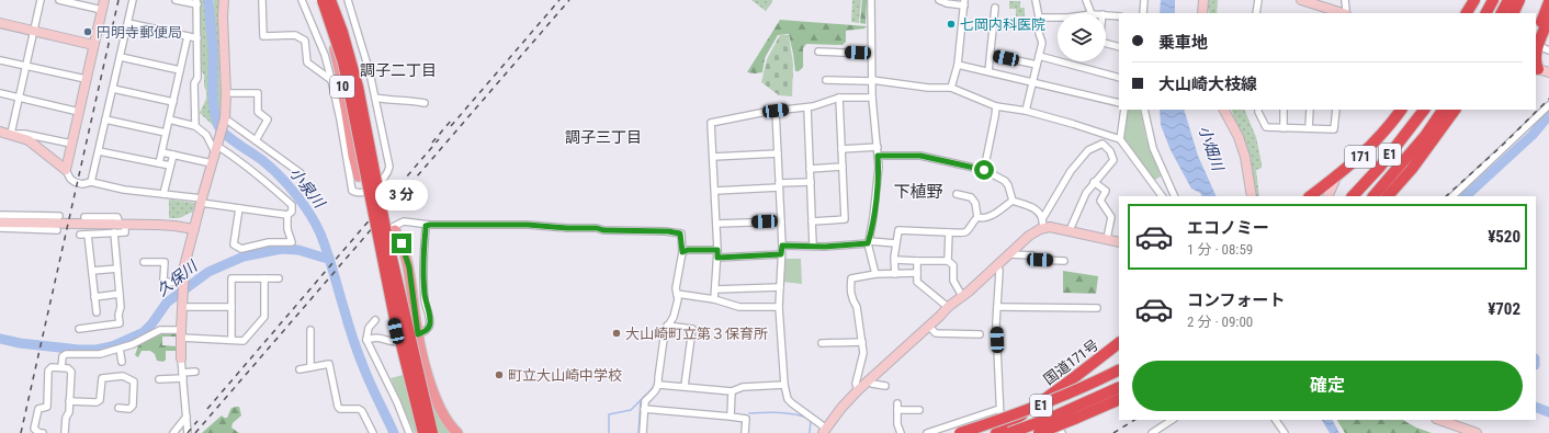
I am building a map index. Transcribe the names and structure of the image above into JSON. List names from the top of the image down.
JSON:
{
  "streets": {
    "highway": ["E1", "171", "国道171号"],
    "main road": ["10"]
  },
  "crossings": [
    ["E1", "国道171号"]
  ],
  "districts": ["調子二丁目", "調子三丁目", "下植野"],
  "water": ["小畑川", "小泉川", "久保川"],
  "places": [
    "七岡内科医院",
    "円明寺郵便局",
    "大山崎町立第３保育所",
    "町立大山崎中学校"
  ],
  "page": {
    "banner": ["乗車地", "大山崎大枝線"],
    "bubble": "3 分",
    "list": [
      {
        "name": "エコノミー",
        "note": "1 分 · 08:59",
        "value": "¥520"
      },
      {
        "name": "コンフォート",
        "note": "2 分 · 09:00",
        "value": "¥702"
      }
    ],
    "buttons": "確定"
  }
}
